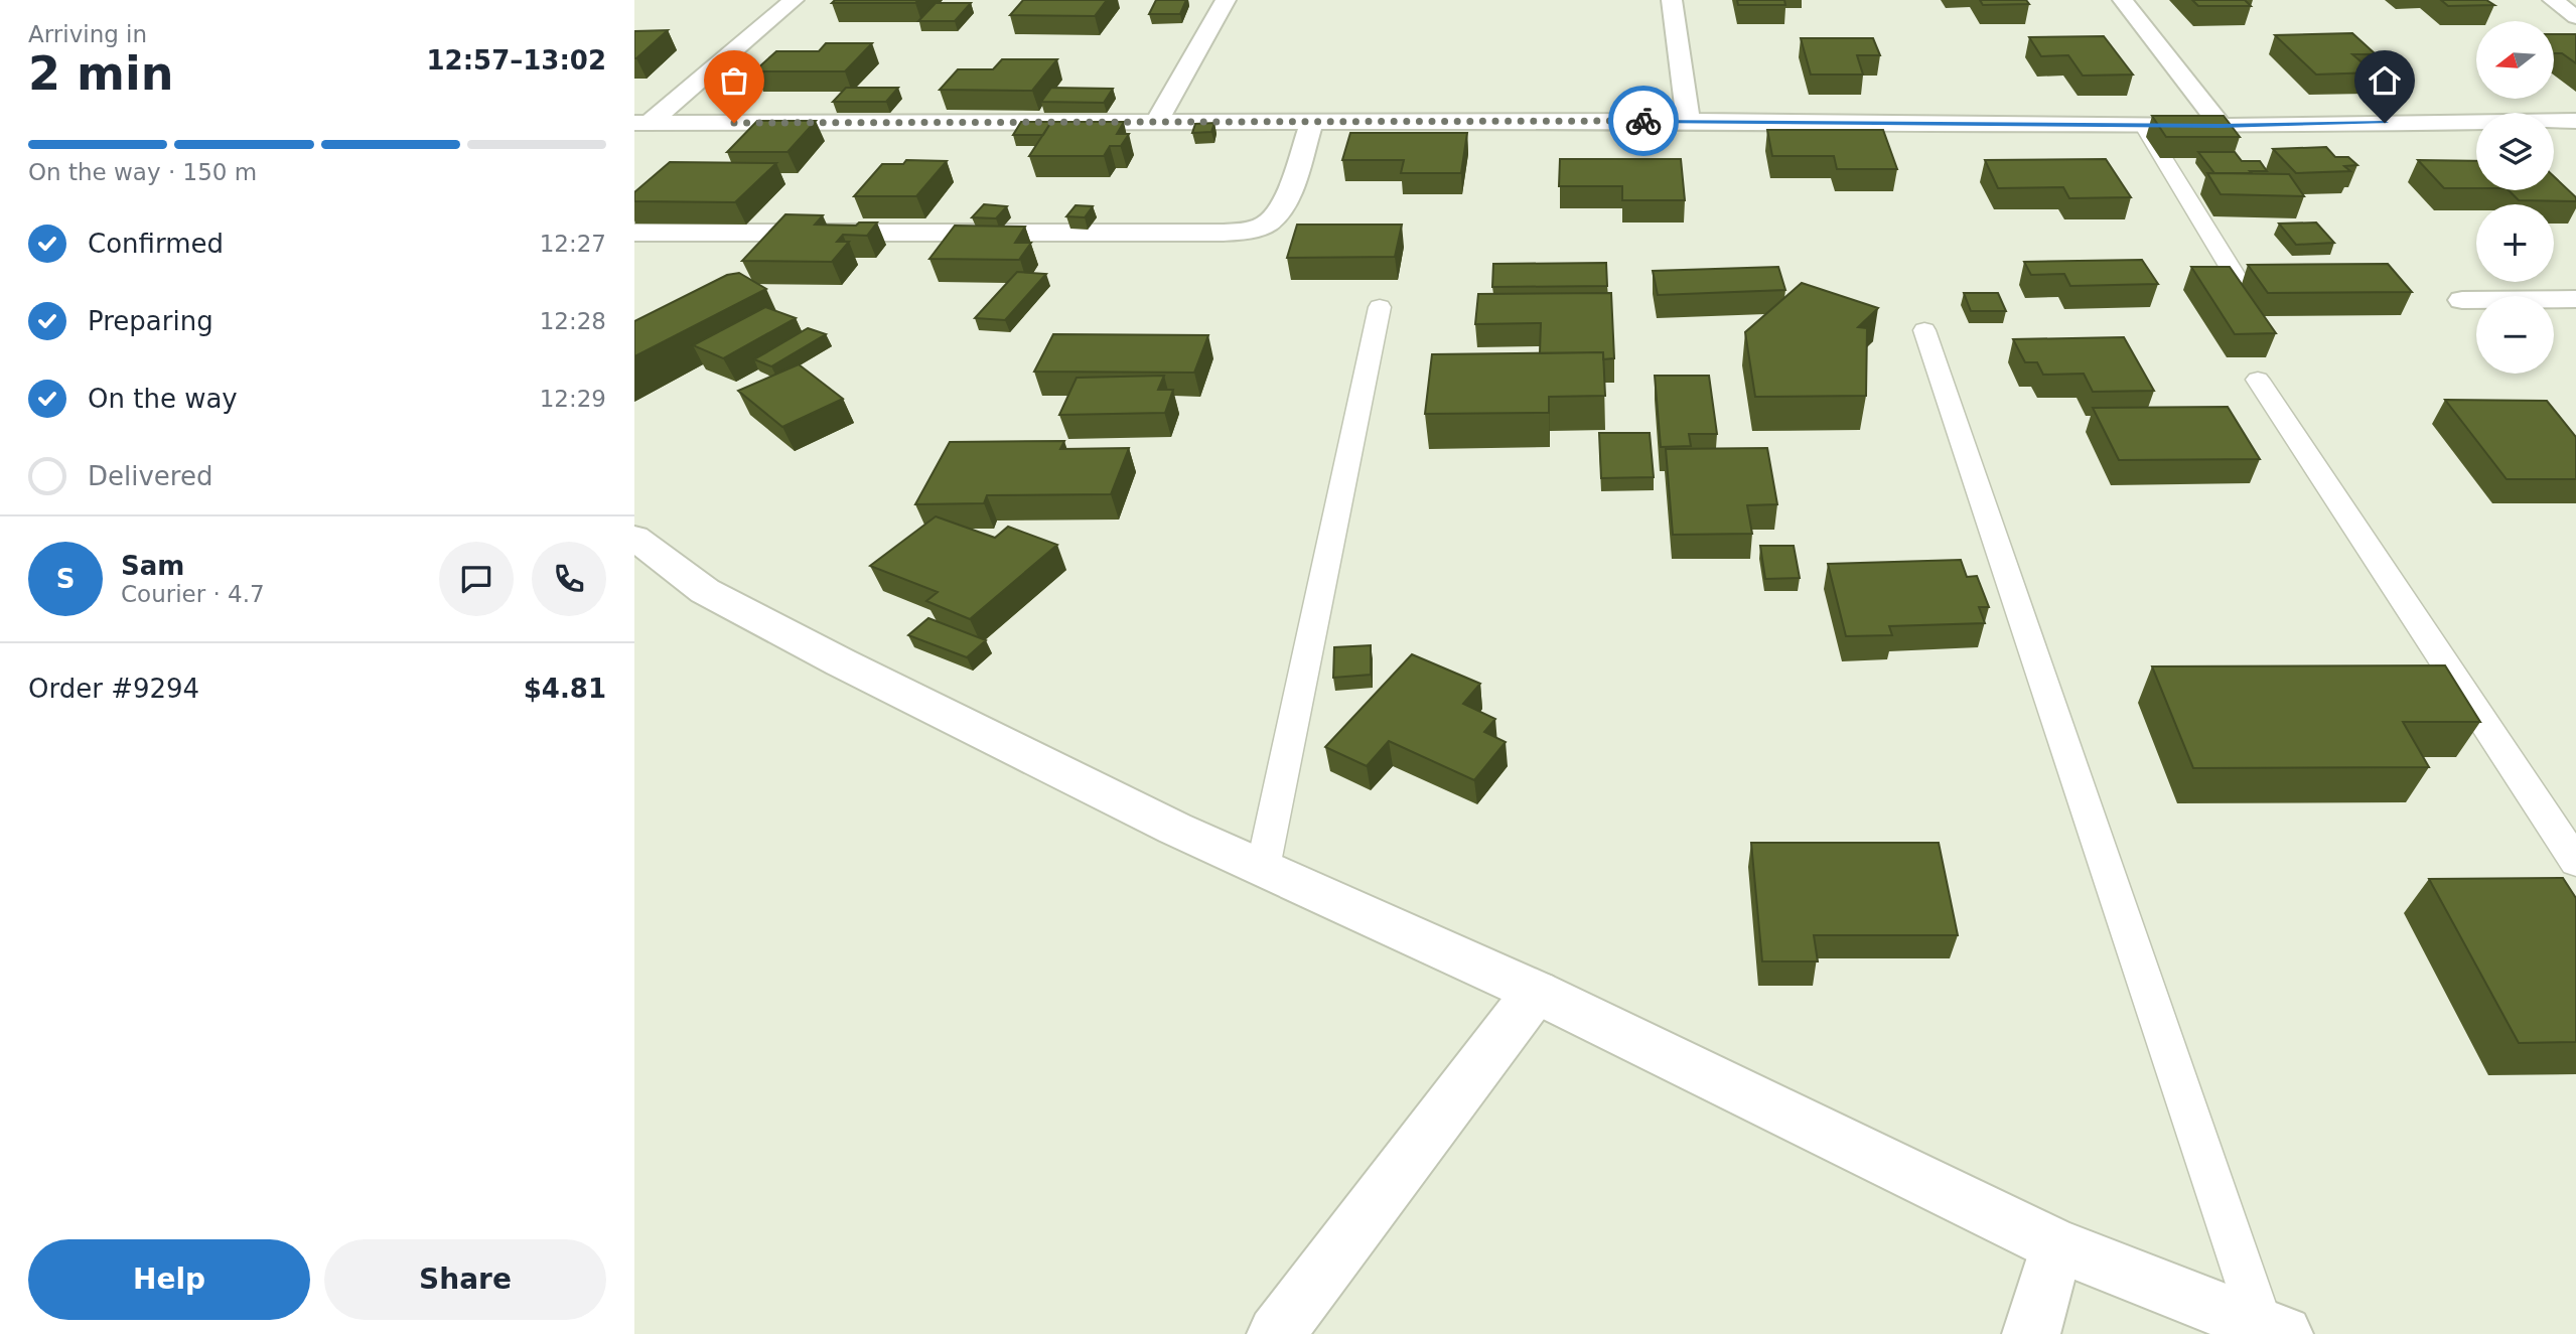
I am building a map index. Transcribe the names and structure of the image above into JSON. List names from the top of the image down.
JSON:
{
  "north": "left",
  "page": {
    "heading": ["2 min", "Arriving in", "12:57–13:02"],
    "panel": [
      "Sam",
      "Courier · 4.7",
      "Order #9294",
      "$4.81"
    ],
    "map_buttons": ["+", "−"],
    "bar": "On the way · 150 m",
    "list": [
      ["Confirmed", "12:27"],
      ["Preparing", "12:28"],
      ["On the way", "12:29"],
      "Delivered"
    ],
    "round": "S",
    "buttons": ["Help", "Share"]
  }
}
